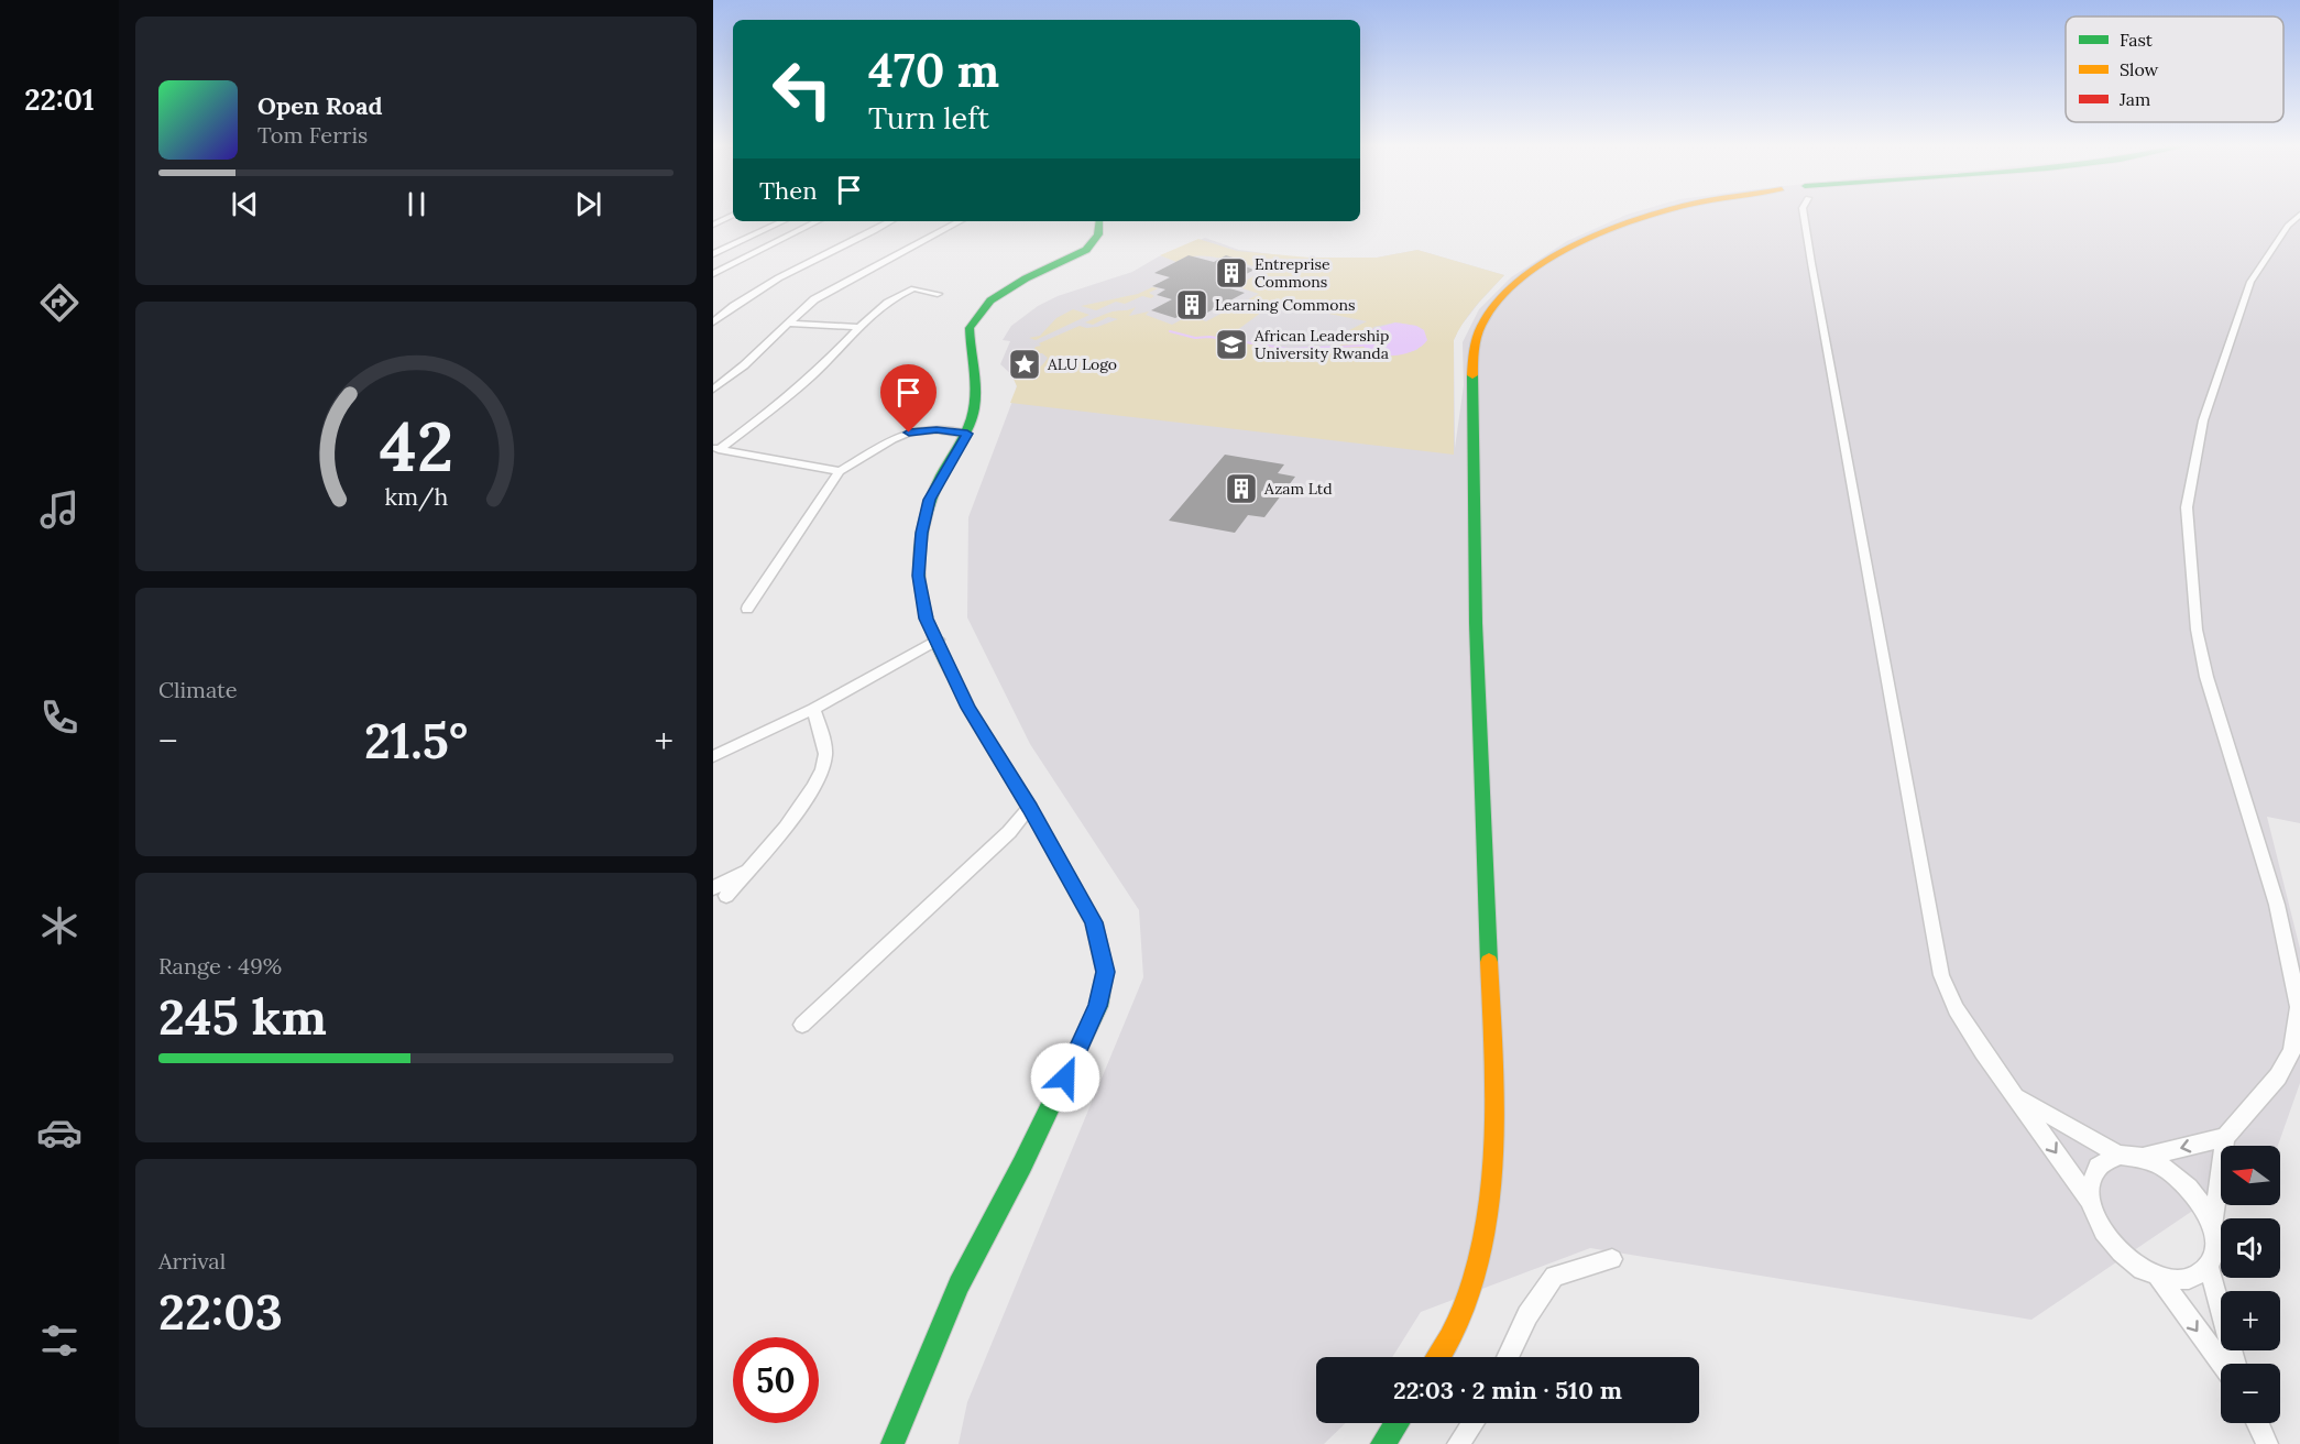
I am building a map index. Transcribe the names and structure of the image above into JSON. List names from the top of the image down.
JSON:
{
  "places": {
    "building": ["Entreprise Commons", "Learning Commons", "Azam Ltd"],
    "school or university": ["African Leadership University Rwanda"],
    "place": ["ALU Logo"]
  },
  "legend": ["Fast", "Slow", "Jam"],
  "north": "left",
  "page": {
    "tabs": "22:01",
    "turn": ["470 m", "Turn left"],
    "song": ["Open Road", "Tom Ferris"],
    "then": "Then",
    "tile": [
      "Climate",
      ["Range · 49%", "245 km"],
      ["Arrival", "22:03"]
    ],
    "heat": ["−", "21.5°", "+"],
    "map_buttons": ["+", "−"],
    "limit": "50",
    "trip": "22:03 · 2 min · 510 m",
    "gauge": ["42", "km/h"]
  }
}
